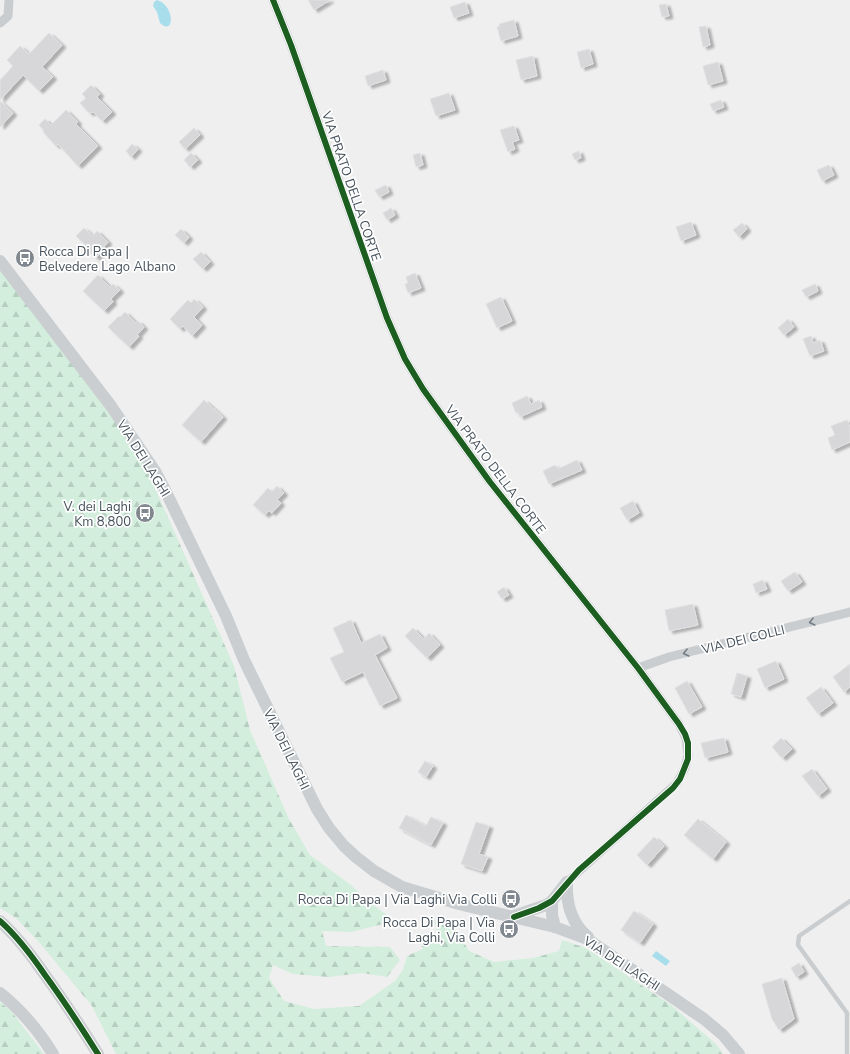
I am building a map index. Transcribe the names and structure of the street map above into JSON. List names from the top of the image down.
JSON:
{
  "streets": {
    "main road": ["VIA DEI LAGHI"],
    "street": ["VIA PRATO DELLA CORTE", "VIA DEI COLLI"]
  },
  "crossings": [
    ["VIA PRATO DELLA CORTE", "VIA DEI COLLI"]
  ],
  "one_way": ["VIA DEI COLLI"],
  "places": {
    "bus stop": [
      "Rocca Di Papa | Belvedere Lago Albano",
      "V. dei Laghi Km 8,800",
      "Rocca Di Papa | Via Laghi Via Colli",
      "Rocca Di Papa | Via Laghi, Via Colli"
    ]
  }
}
